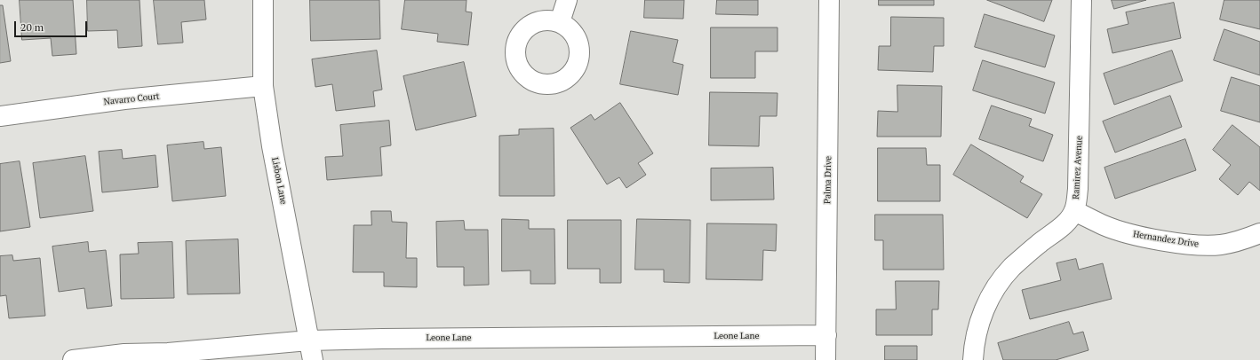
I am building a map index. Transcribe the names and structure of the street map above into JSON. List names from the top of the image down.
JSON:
{
  "streets": {
    "street": [
      "Navarro Court",
      "Ramirez Avenue",
      "Palma Drive",
      "Lisbon Lane",
      "Hernandez Drive",
      "Leone Lane"
    ]
  },
  "crossings": [
    ["Navarro Court", "Lisbon Lane"],
    ["Ramirez Avenue", "Hernandez Drive"],
    ["Palma Drive", "Leone Lane"],
    ["Lisbon Lane", "Leone Lane"]
  ],
  "scale_bar": "20 m"
}
